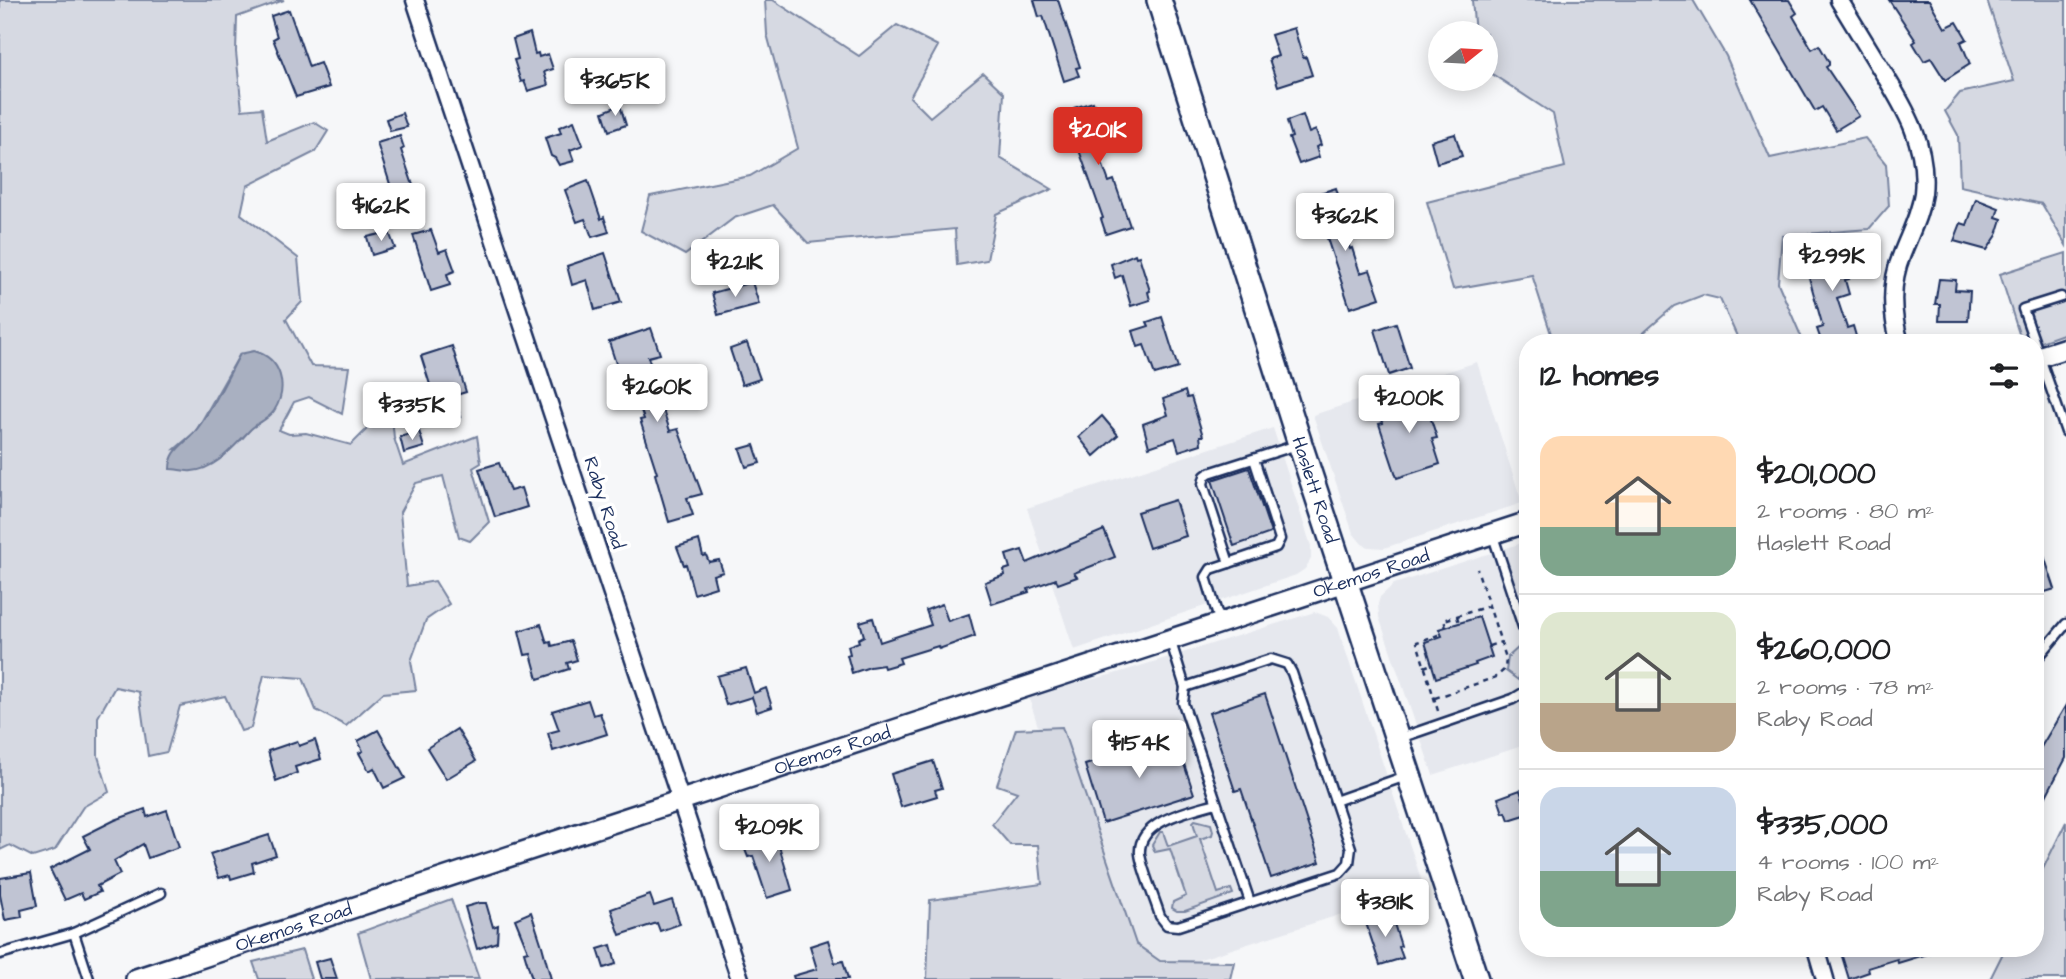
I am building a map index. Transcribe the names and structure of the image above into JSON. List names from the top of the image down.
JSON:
{
  "streets": {
    "main road": ["Haslett Road"],
    "street": ["Raby Road", "Okemos Road"]
  },
  "crossings": [
    ["Haslett Road", "Okemos Road"],
    ["Raby Road", "Okemos Road"]
  ],
  "north": "right",
  "page": {
    "price": [
      "$365K",
      "$201K",
      "$162K",
      "$362K",
      "$299K",
      "$221K",
      "$260K",
      "$200K",
      "$335K",
      "$154K",
      "$209K",
      "$381K"
    ],
    "heading": "12 homes",
    "list": [
      {
        "name": "$201,000",
        "note": "2 rooms · 80 m² · Haslett Road"
      },
      {
        "name": "$260,000",
        "note": "2 rooms · 78 m² · Raby Road"
      },
      {
        "name": "$335,000",
        "note": "4 rooms · 100 m² · Raby Road"
      }
    ]
  }
}
